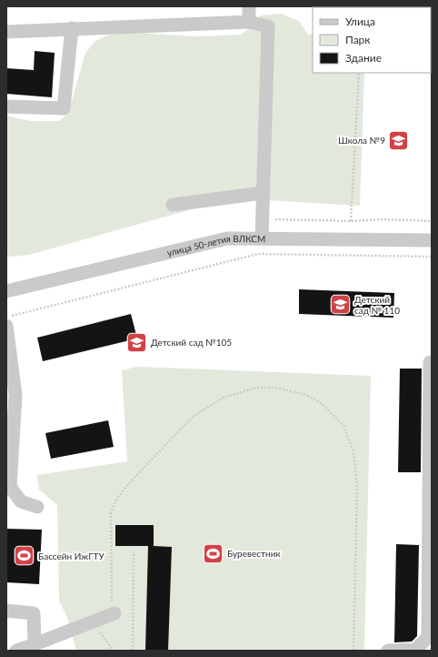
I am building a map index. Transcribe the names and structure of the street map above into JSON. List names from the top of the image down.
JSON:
{
  "streets": {
    "street": ["улица 50-летия ВЛКСМ"]
  },
  "places": {
    "school or university": ["Школа №9", "Детский сад № 110", "Детский сад №105"],
    "sports": ["Буревестник", "Бассейн ИжГТУ"]
  },
  "legend": ["Улица", "Парк", "Здание"]
}
